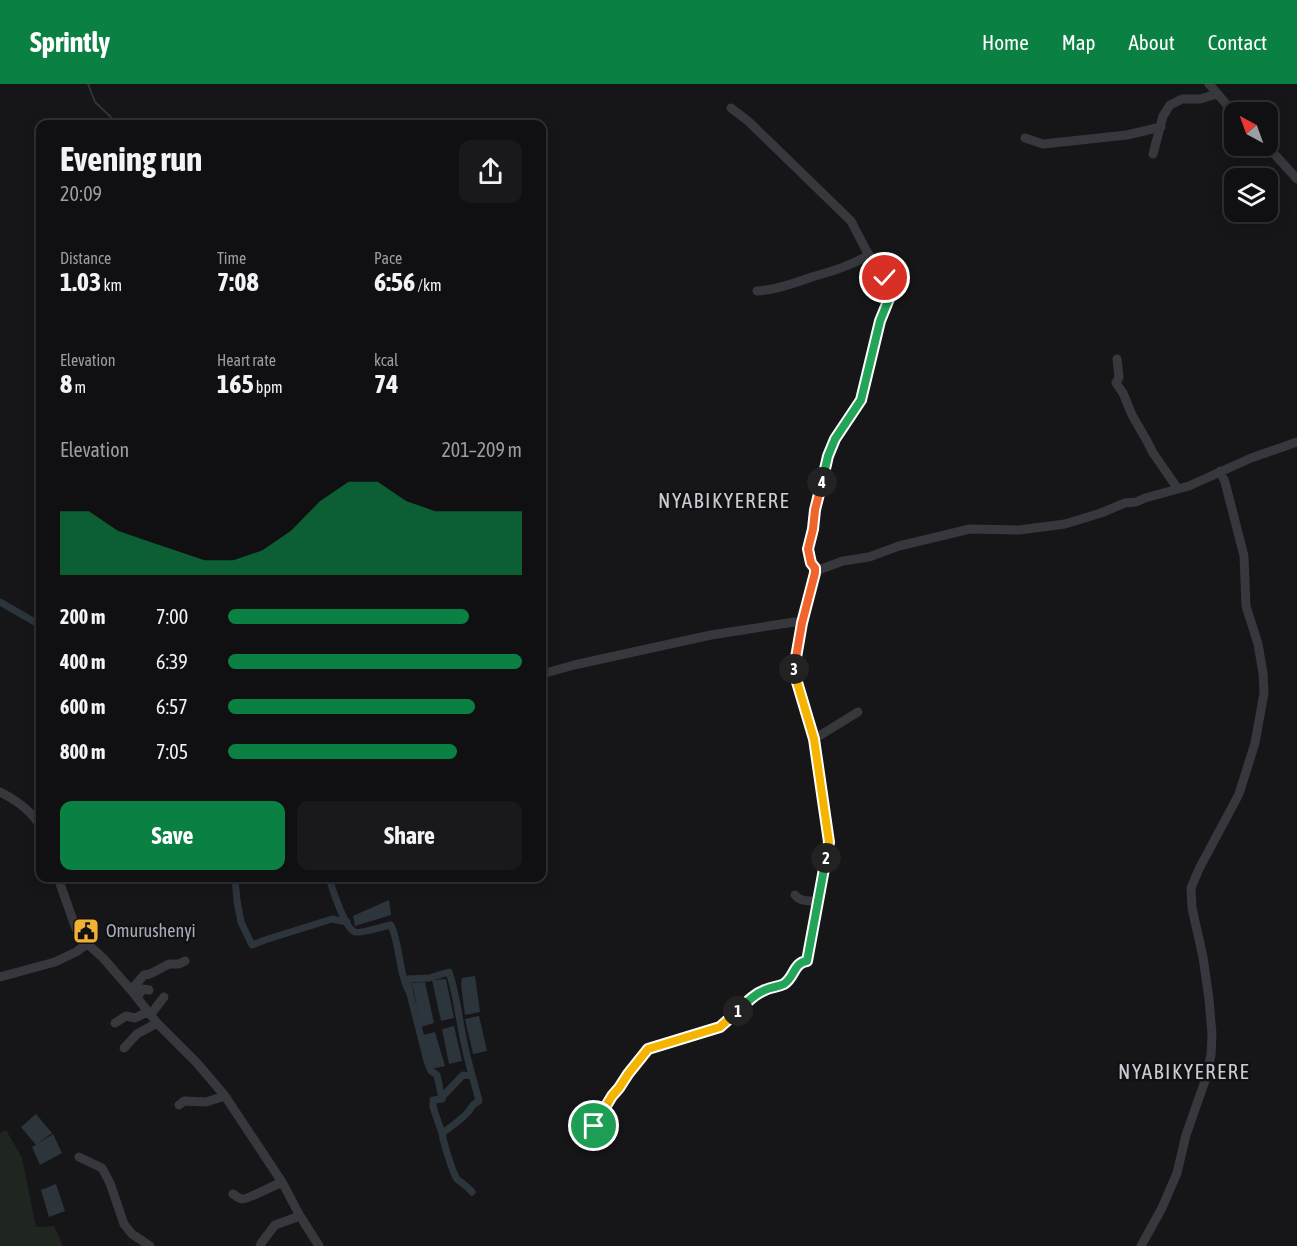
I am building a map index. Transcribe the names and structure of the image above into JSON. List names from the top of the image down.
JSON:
{
  "districts": ["NYABIKYERERE", "NYABIKYERERE"],
  "places": {
    "public building": ["Omurushenyi"]
  },
  "north": "top left",
  "page": {
    "header": "Sprintly",
    "nav": [
      "Home",
      "Map",
      "About",
      "Contact"
    ],
    "heading": ["Evening run", "20:09"],
    "stats": [
      ["Distance", "1.03 km"],
      ["Time", "7:08"],
      ["Pace", "6:56 /km"],
      ["Elevation", "8 m"],
      ["Heart rate", "165 bpm"],
      ["kcal", "74"]
    ],
    "chart": ["Elevation", "201–209 m"],
    "pins": [
      "4",
      "3",
      "2",
      "1"
    ],
    "list": [
      {
        "name": "200 m",
        "note": "7:00"
      },
      {
        "name": "400 m",
        "note": "6:39"
      },
      {
        "name": "600 m",
        "note": "6:57"
      },
      {
        "name": "800 m",
        "note": "7:05"
      }
    ],
    "buttons": ["Save", "Share"]
  }
}
